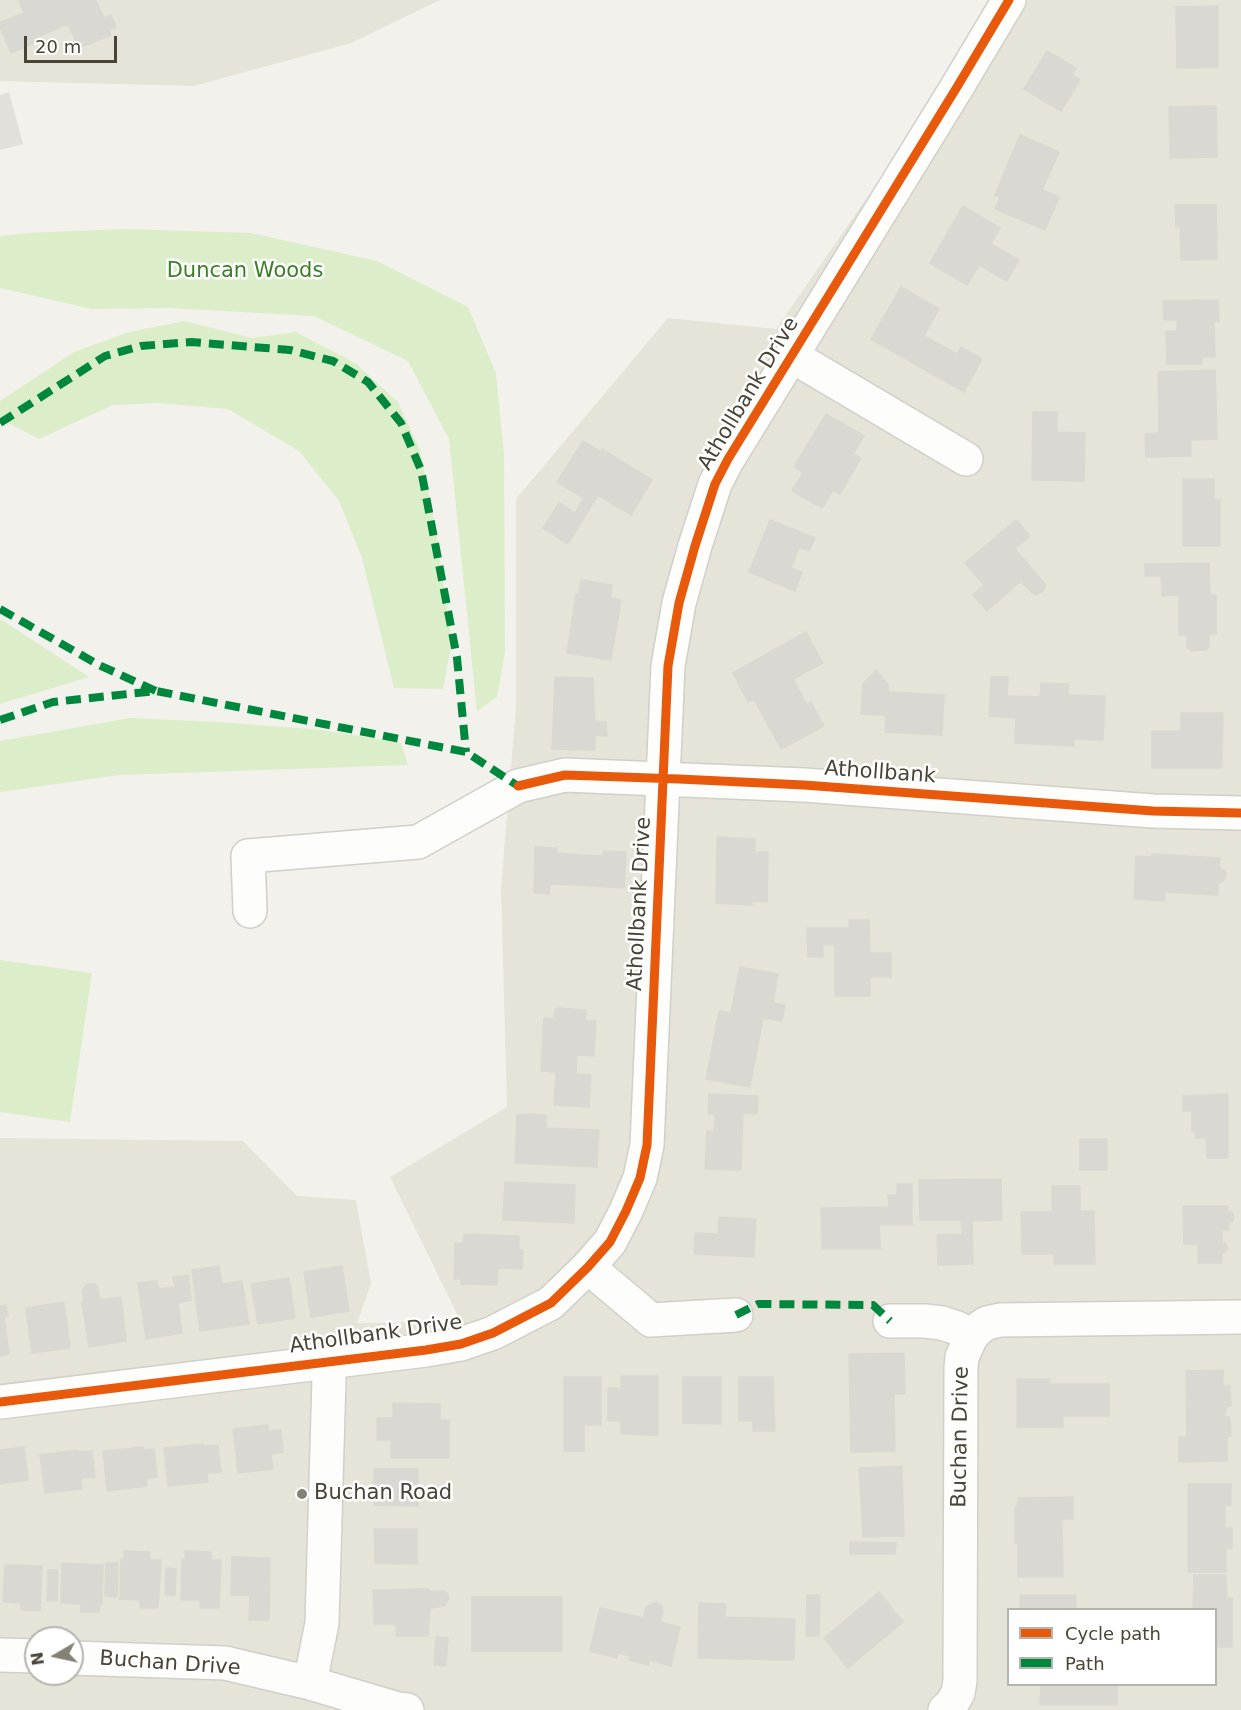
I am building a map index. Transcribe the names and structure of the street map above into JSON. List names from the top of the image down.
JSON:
{
  "streets": {
    "street": ["Athollbank Drive", "Athollbank", "Buchan Drive"]
  },
  "crossings": [
    ["Athollbank Drive", "Athollbank"]
  ],
  "parks": ["Duncan Woods"],
  "places": ["Buchan Road"],
  "legend": ["Cycle path", "Path"],
  "scale_bar": "20 m",
  "north": "left"
}
